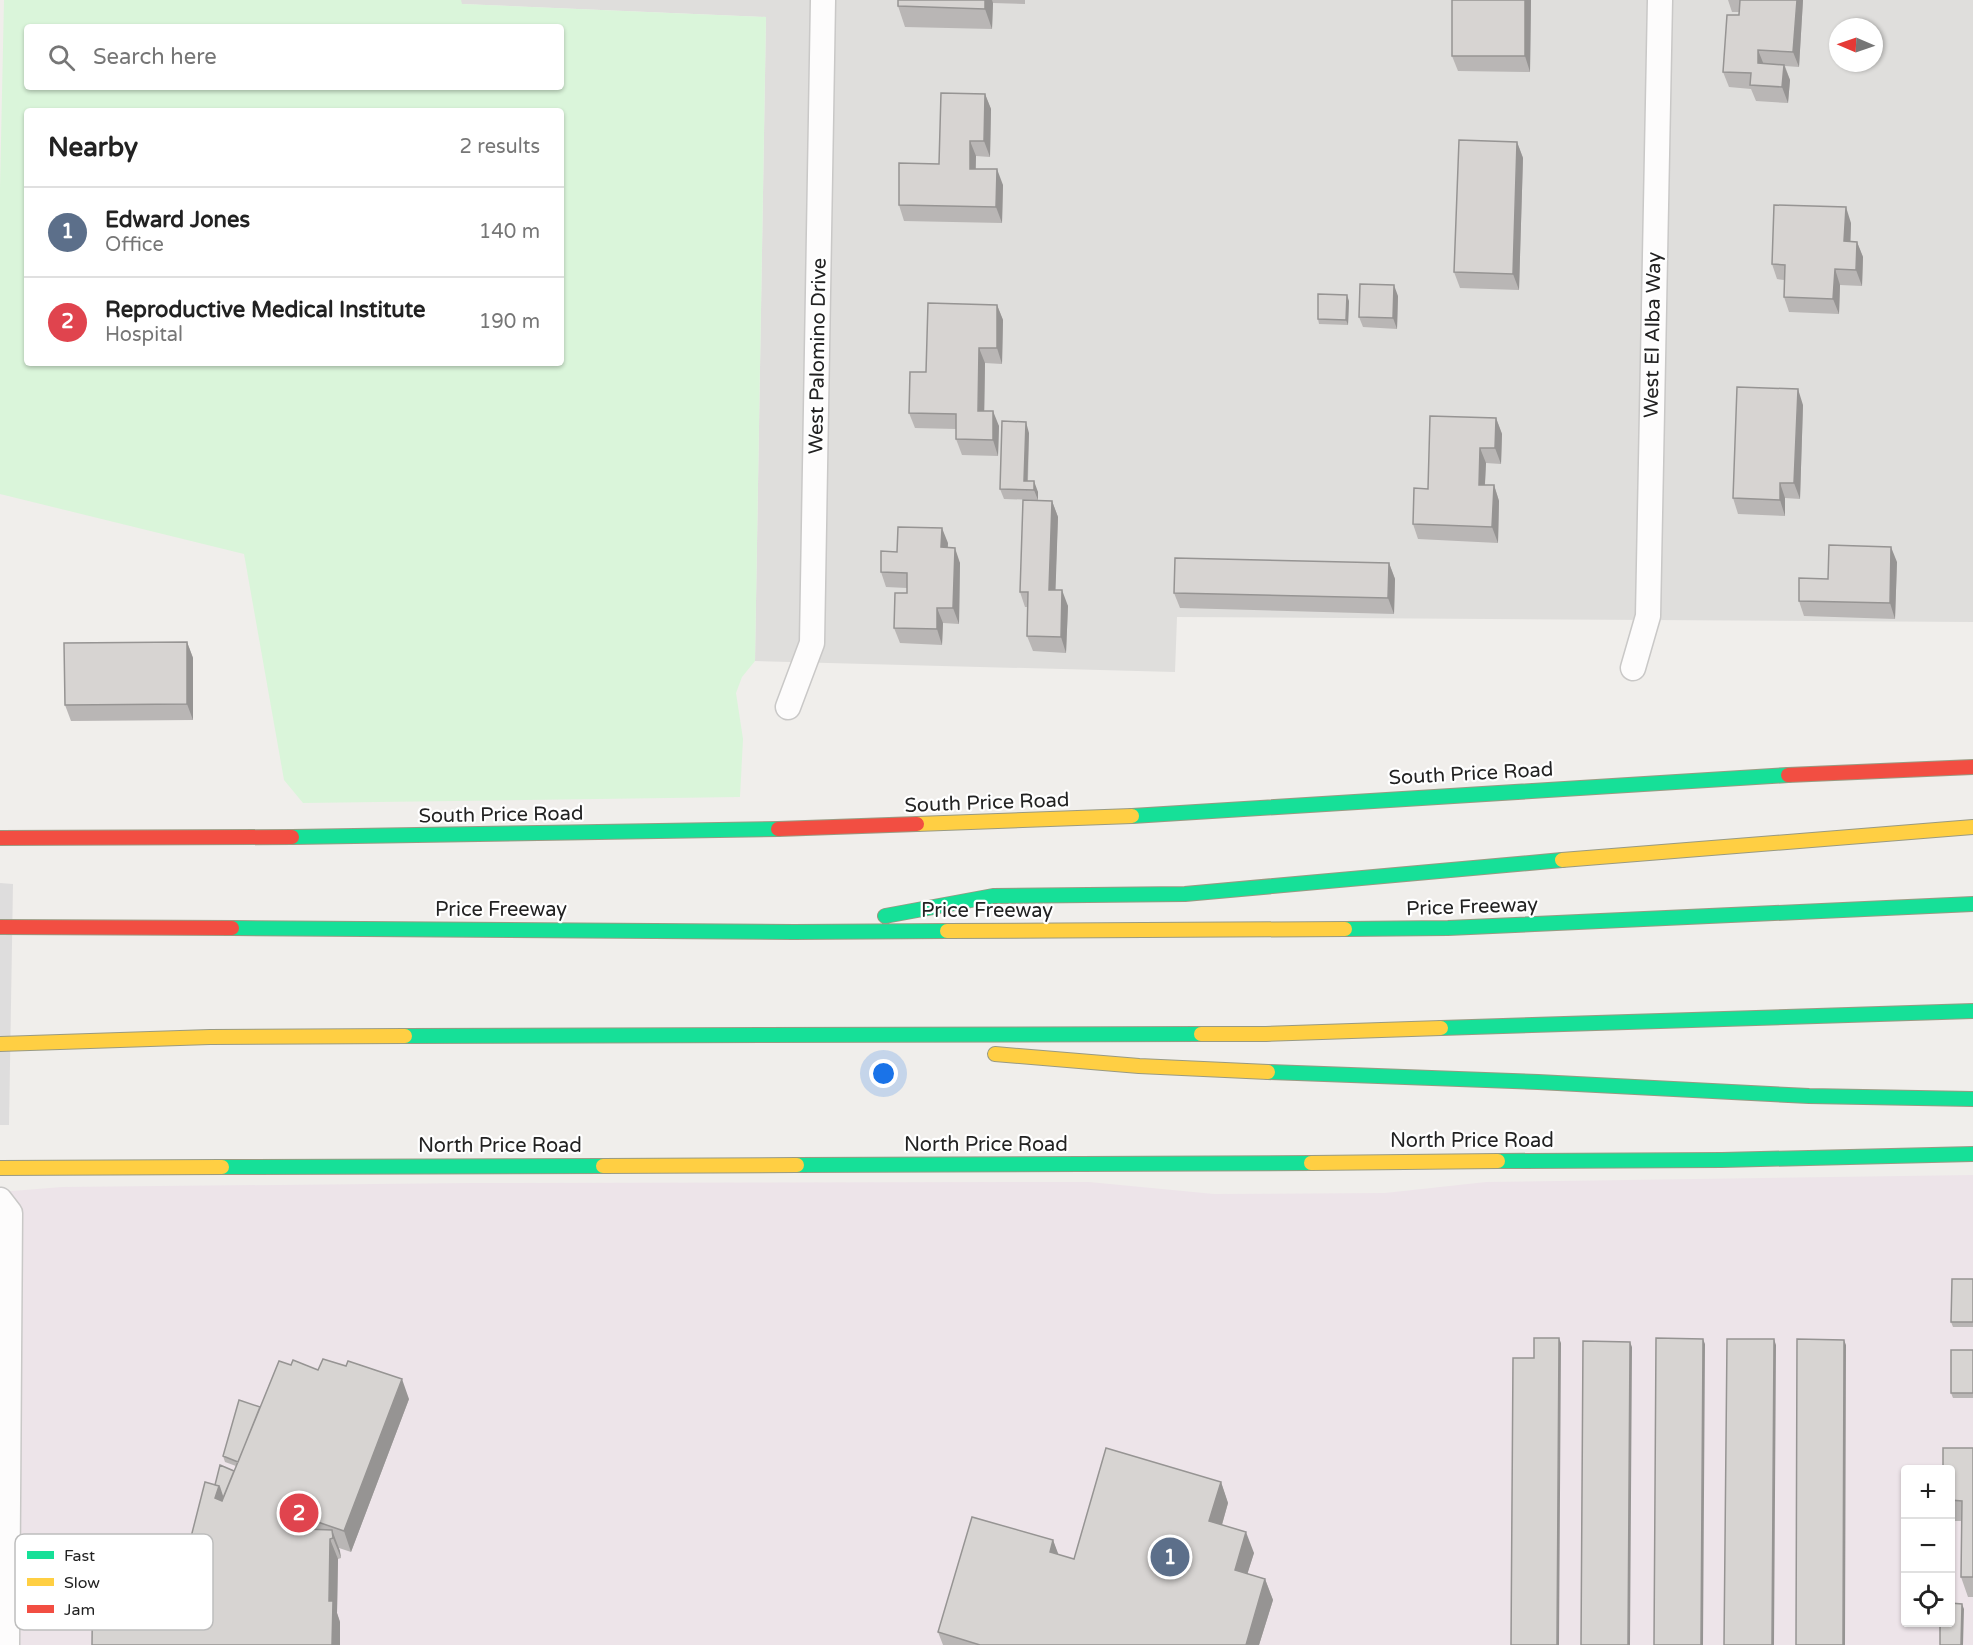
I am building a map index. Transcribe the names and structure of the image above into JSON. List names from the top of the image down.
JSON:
{
  "streets": {
    "main road": ["South Price Road", "Price Freeway", "North Price Road"],
    "street": ["West El Alba Way", "West Palomino Drive"]
  },
  "legend": ["Fast", "Slow", "Jam"],
  "north": "left",
  "page": {
    "search": "Search here",
    "heading": ["Nearby", "2 results"],
    "list": [
      {
        "mark": "1",
        "name": "Edward Jones",
        "note": "Office",
        "value": "140 m"
      },
      {
        "mark": "2",
        "name": "Reproductive Medical Institute",
        "note": "Hospital",
        "value": "190 m"
      }
    ],
    "map_buttons": ["+", "−"],
    "pins": ["2", "1"]
  }
}
